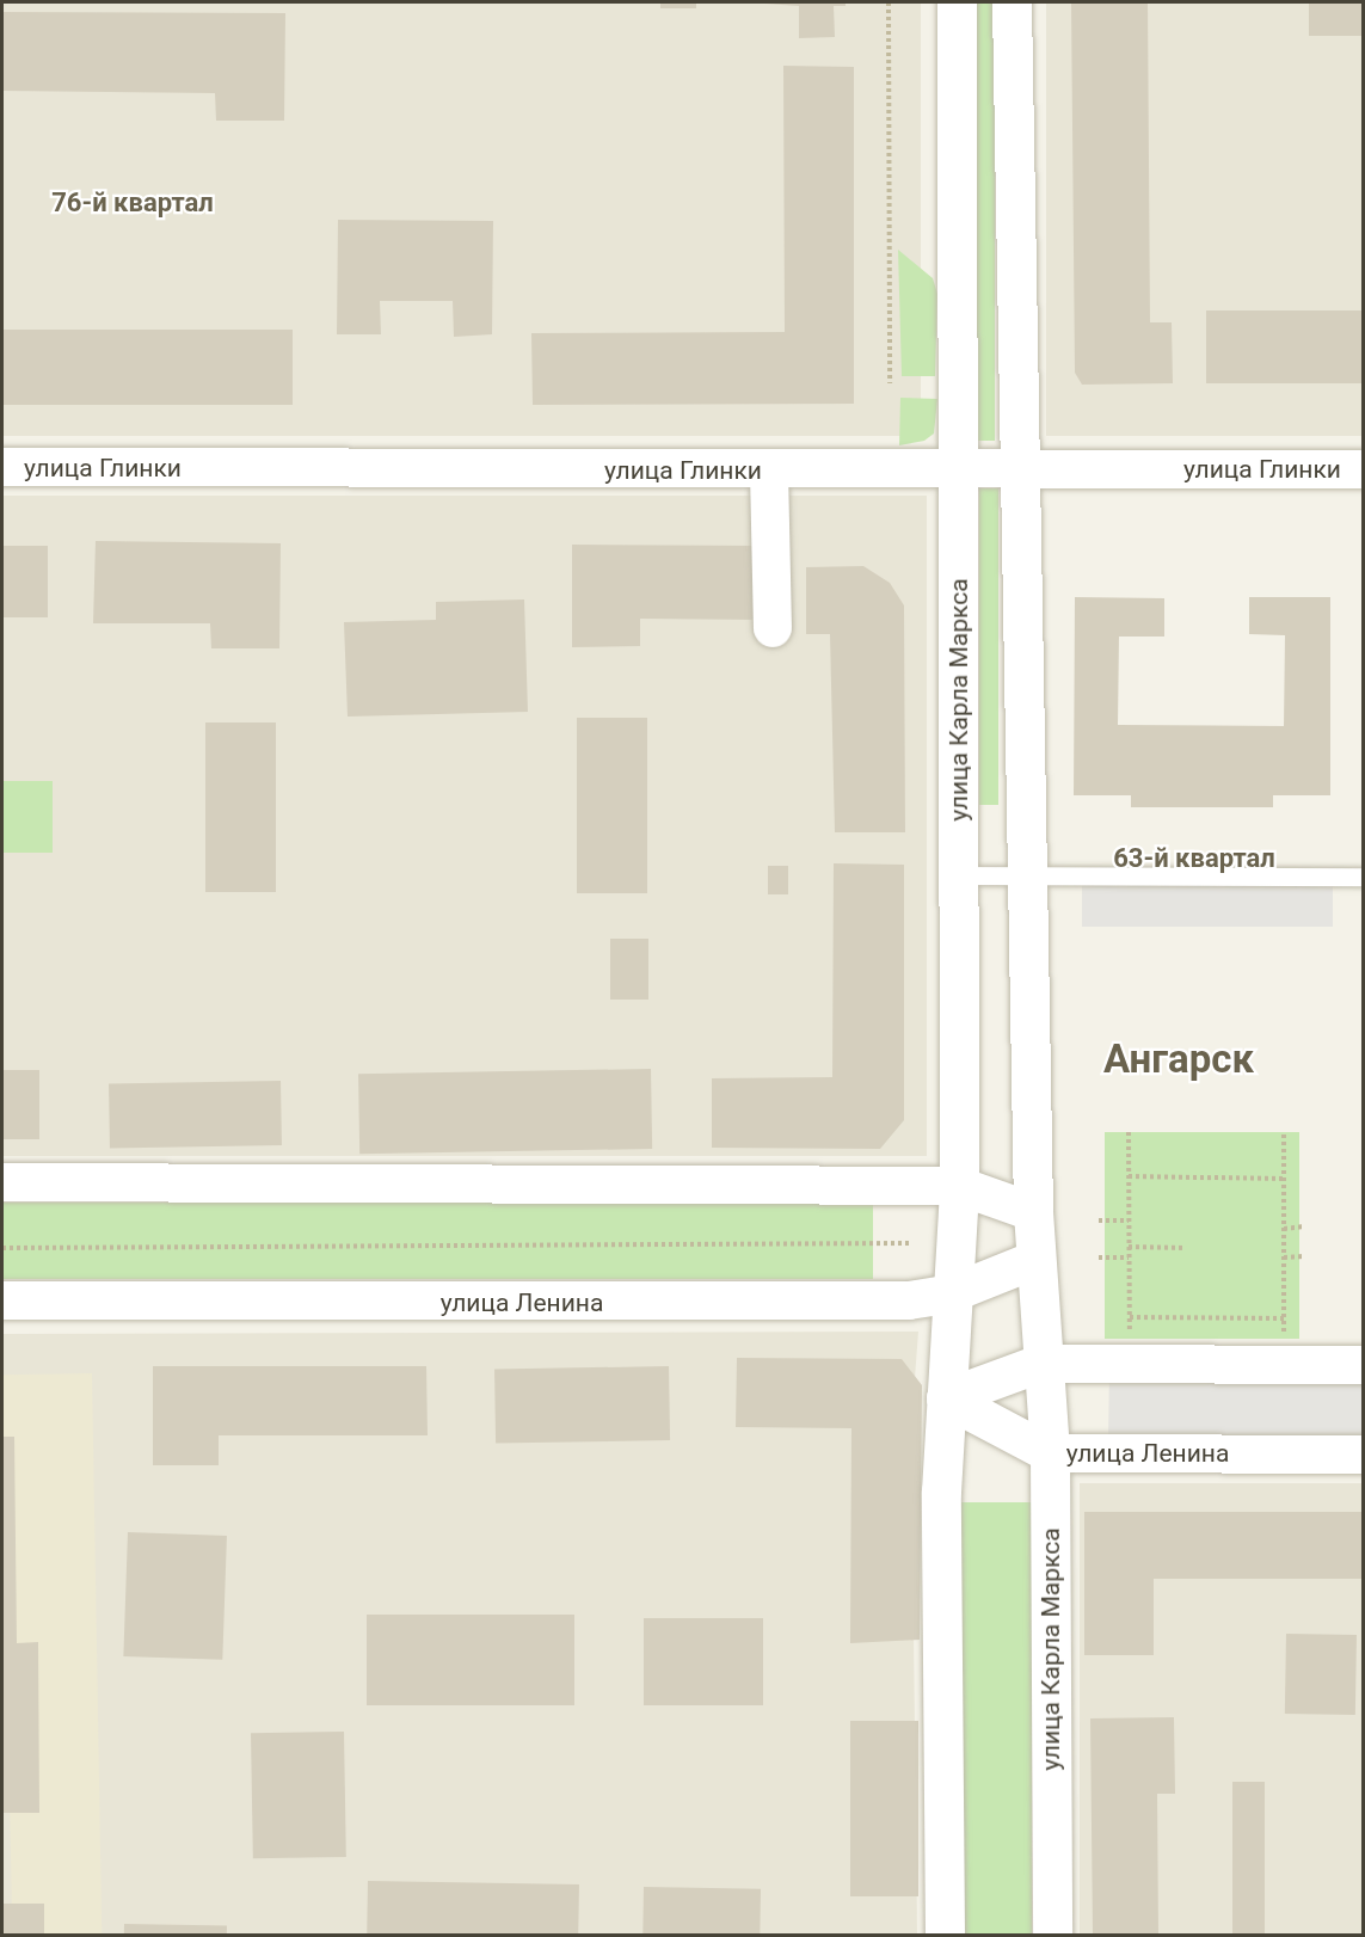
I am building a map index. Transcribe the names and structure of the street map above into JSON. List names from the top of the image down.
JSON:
{
  "streets": {
    "street": ["улица Глинки", "улица Карла Маркса", "улица Ленина"]
  },
  "crossings": [
    ["улица Глинки", "улица Карла Маркса"],
    ["улица Карла Маркса", "улица Ленина"]
  ],
  "districts": ["76-й квартал", "63-й квартал", "Ангарск"]
}
